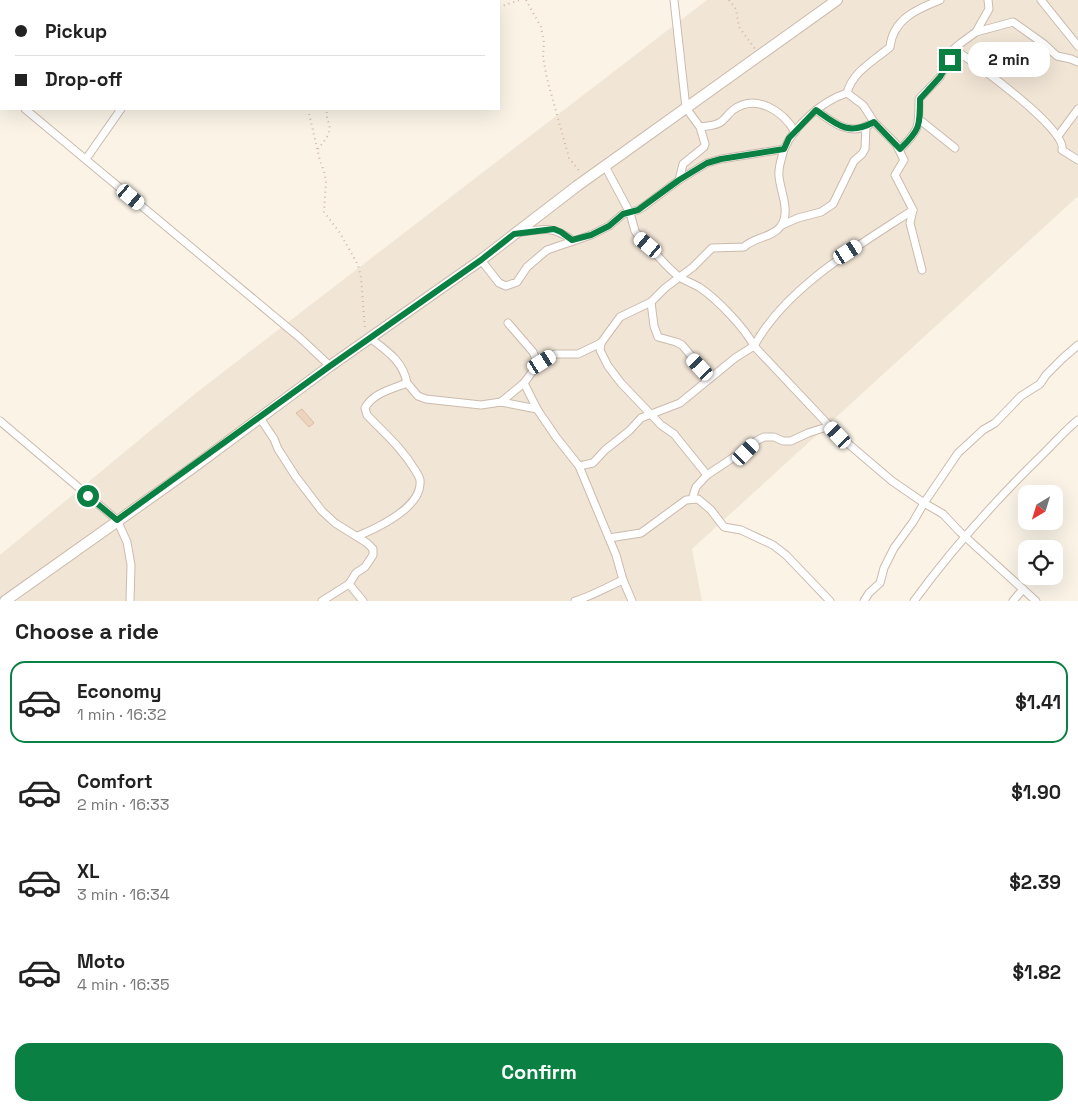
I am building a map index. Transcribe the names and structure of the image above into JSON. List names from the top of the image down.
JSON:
{
  "north": "bottom left",
  "page": {
    "banner": ["Pickup", "Drop-off"],
    "bubble": "2 min",
    "heading": "Choose a ride",
    "list": [
      {
        "name": "Economy",
        "note": "1 min · 16:32",
        "value": "$1.41"
      },
      {
        "name": "Comfort",
        "note": "2 min · 16:33",
        "value": "$1.90"
      },
      {
        "name": "XL",
        "note": "3 min · 16:34",
        "value": "$2.39"
      },
      {
        "name": "Moto",
        "note": "4 min · 16:35",
        "value": "$1.82"
      }
    ],
    "buttons": "Confirm"
  }
}
